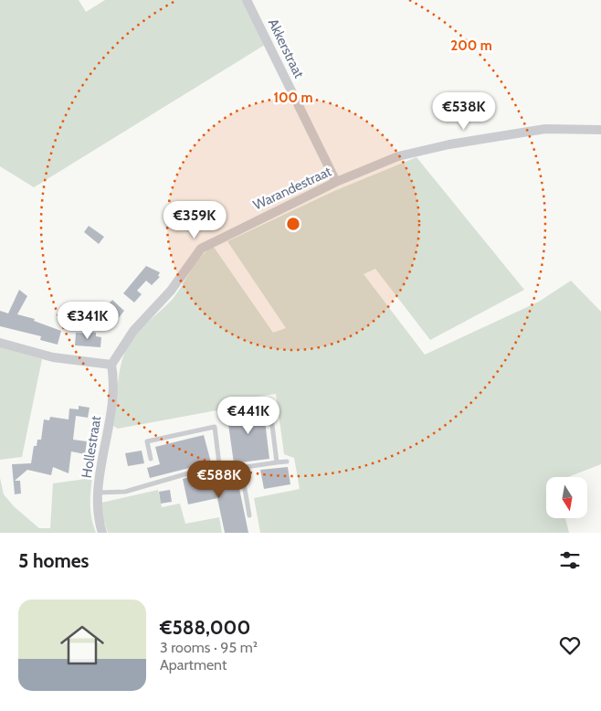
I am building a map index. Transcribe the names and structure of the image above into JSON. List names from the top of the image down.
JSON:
{
  "streets": {
    "street": ["Akkerstraat", "Warandestraat", "Hollestraat"]
  },
  "crossings": [
    ["Akkerstraat", "Warandestraat"],
    ["Warandestraat", "Hollestraat"]
  ],
  "north": "bottom",
  "page": {
    "price": [
      "€538K",
      "€359K",
      "€341K",
      "€441K",
      "€588K"
    ],
    "heading": "5 homes",
    "list": [
      {
        "name": "€588,000",
        "note": "3 rooms · 95 m² · Apartment"
      }
    ]
  },
  "rings": ["200 m", "100 m"]
}
